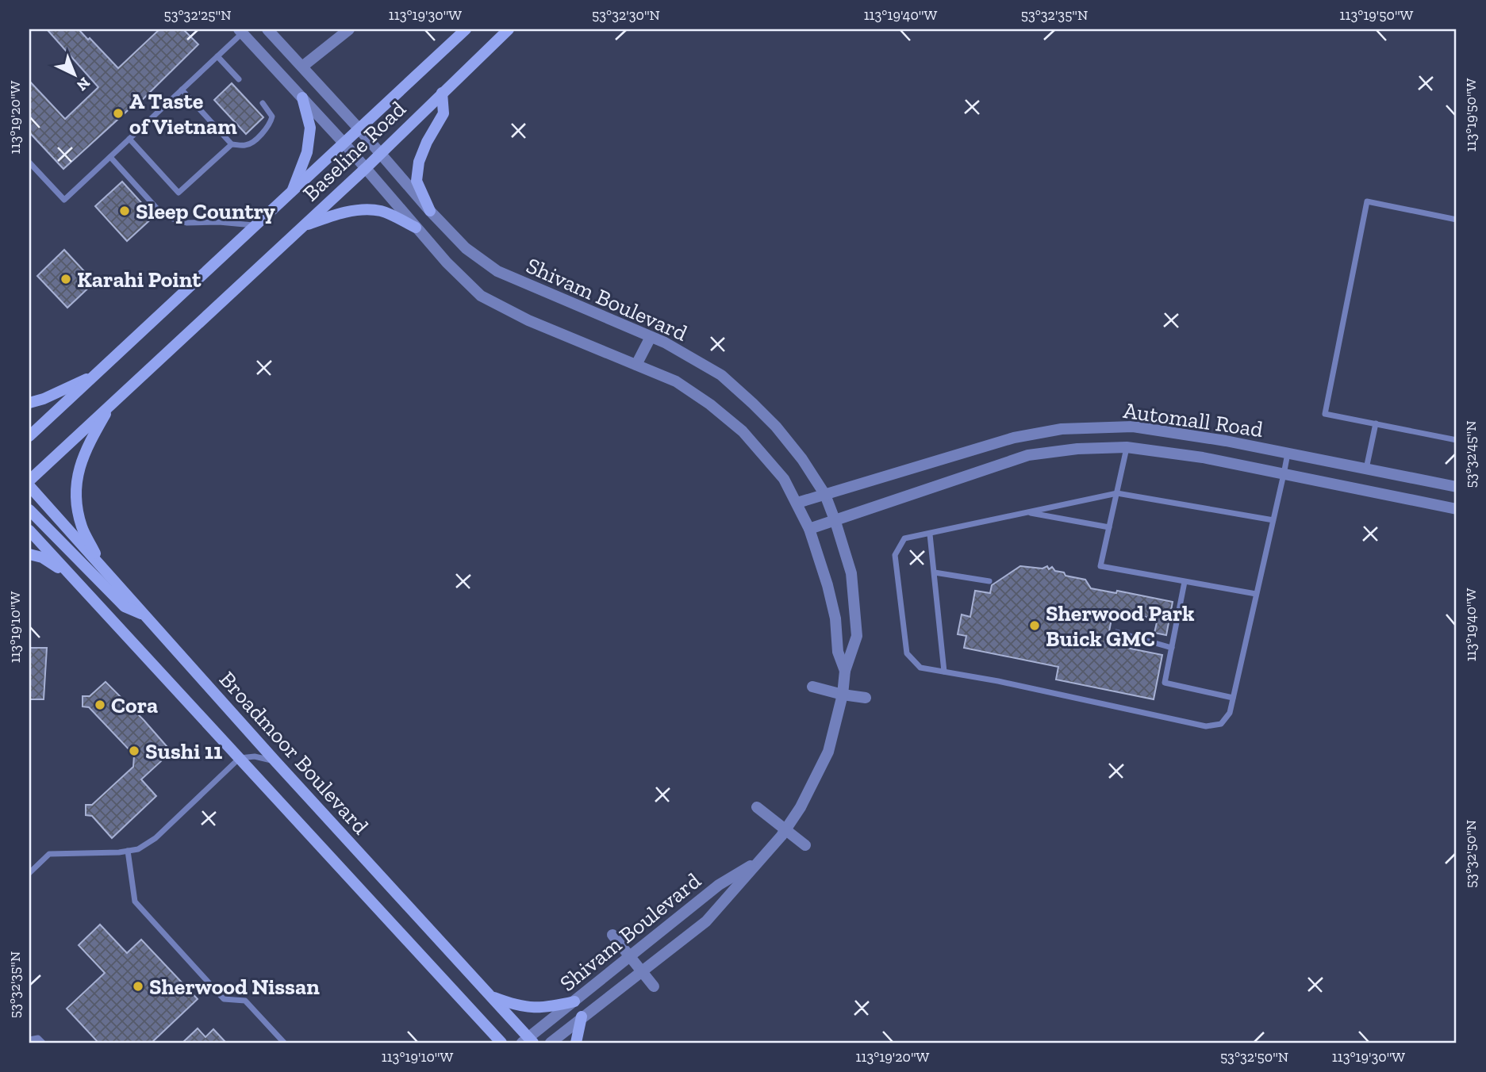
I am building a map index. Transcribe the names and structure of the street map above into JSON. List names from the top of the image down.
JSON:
{
  "streets": {
    "main road": ["Baseline Road", "Broadmoor Boulevard"],
    "street": ["Shivam Boulevard", "Automall Road"]
  },
  "crossings": [
    ["Baseline Road", "Shivam Boulevard"],
    ["Shivam Boulevard", "Automall Road"],
    ["Shivam Boulevard", "Broadmoor Boulevard"]
  ],
  "places": [
    "A Taste of Vietnam",
    "Sleep Country",
    "Karahi Point",
    "Sherwood Park Buick GMC",
    "Cora",
    "Sushi 11",
    "Sherwood Nissan"
  ],
  "north": "bottom right",
  "coordinates": [
    "53°32'25\"N",
    "113°19'30\"W",
    "53°32'30\"N",
    "113°19'40\"W",
    "53°32'35\"N",
    "113°19'50\"W",
    "113°19'20\"W",
    "53°32'45\"N",
    "113°19'10\"W",
    "53°32'50\"N"
  ]
}
